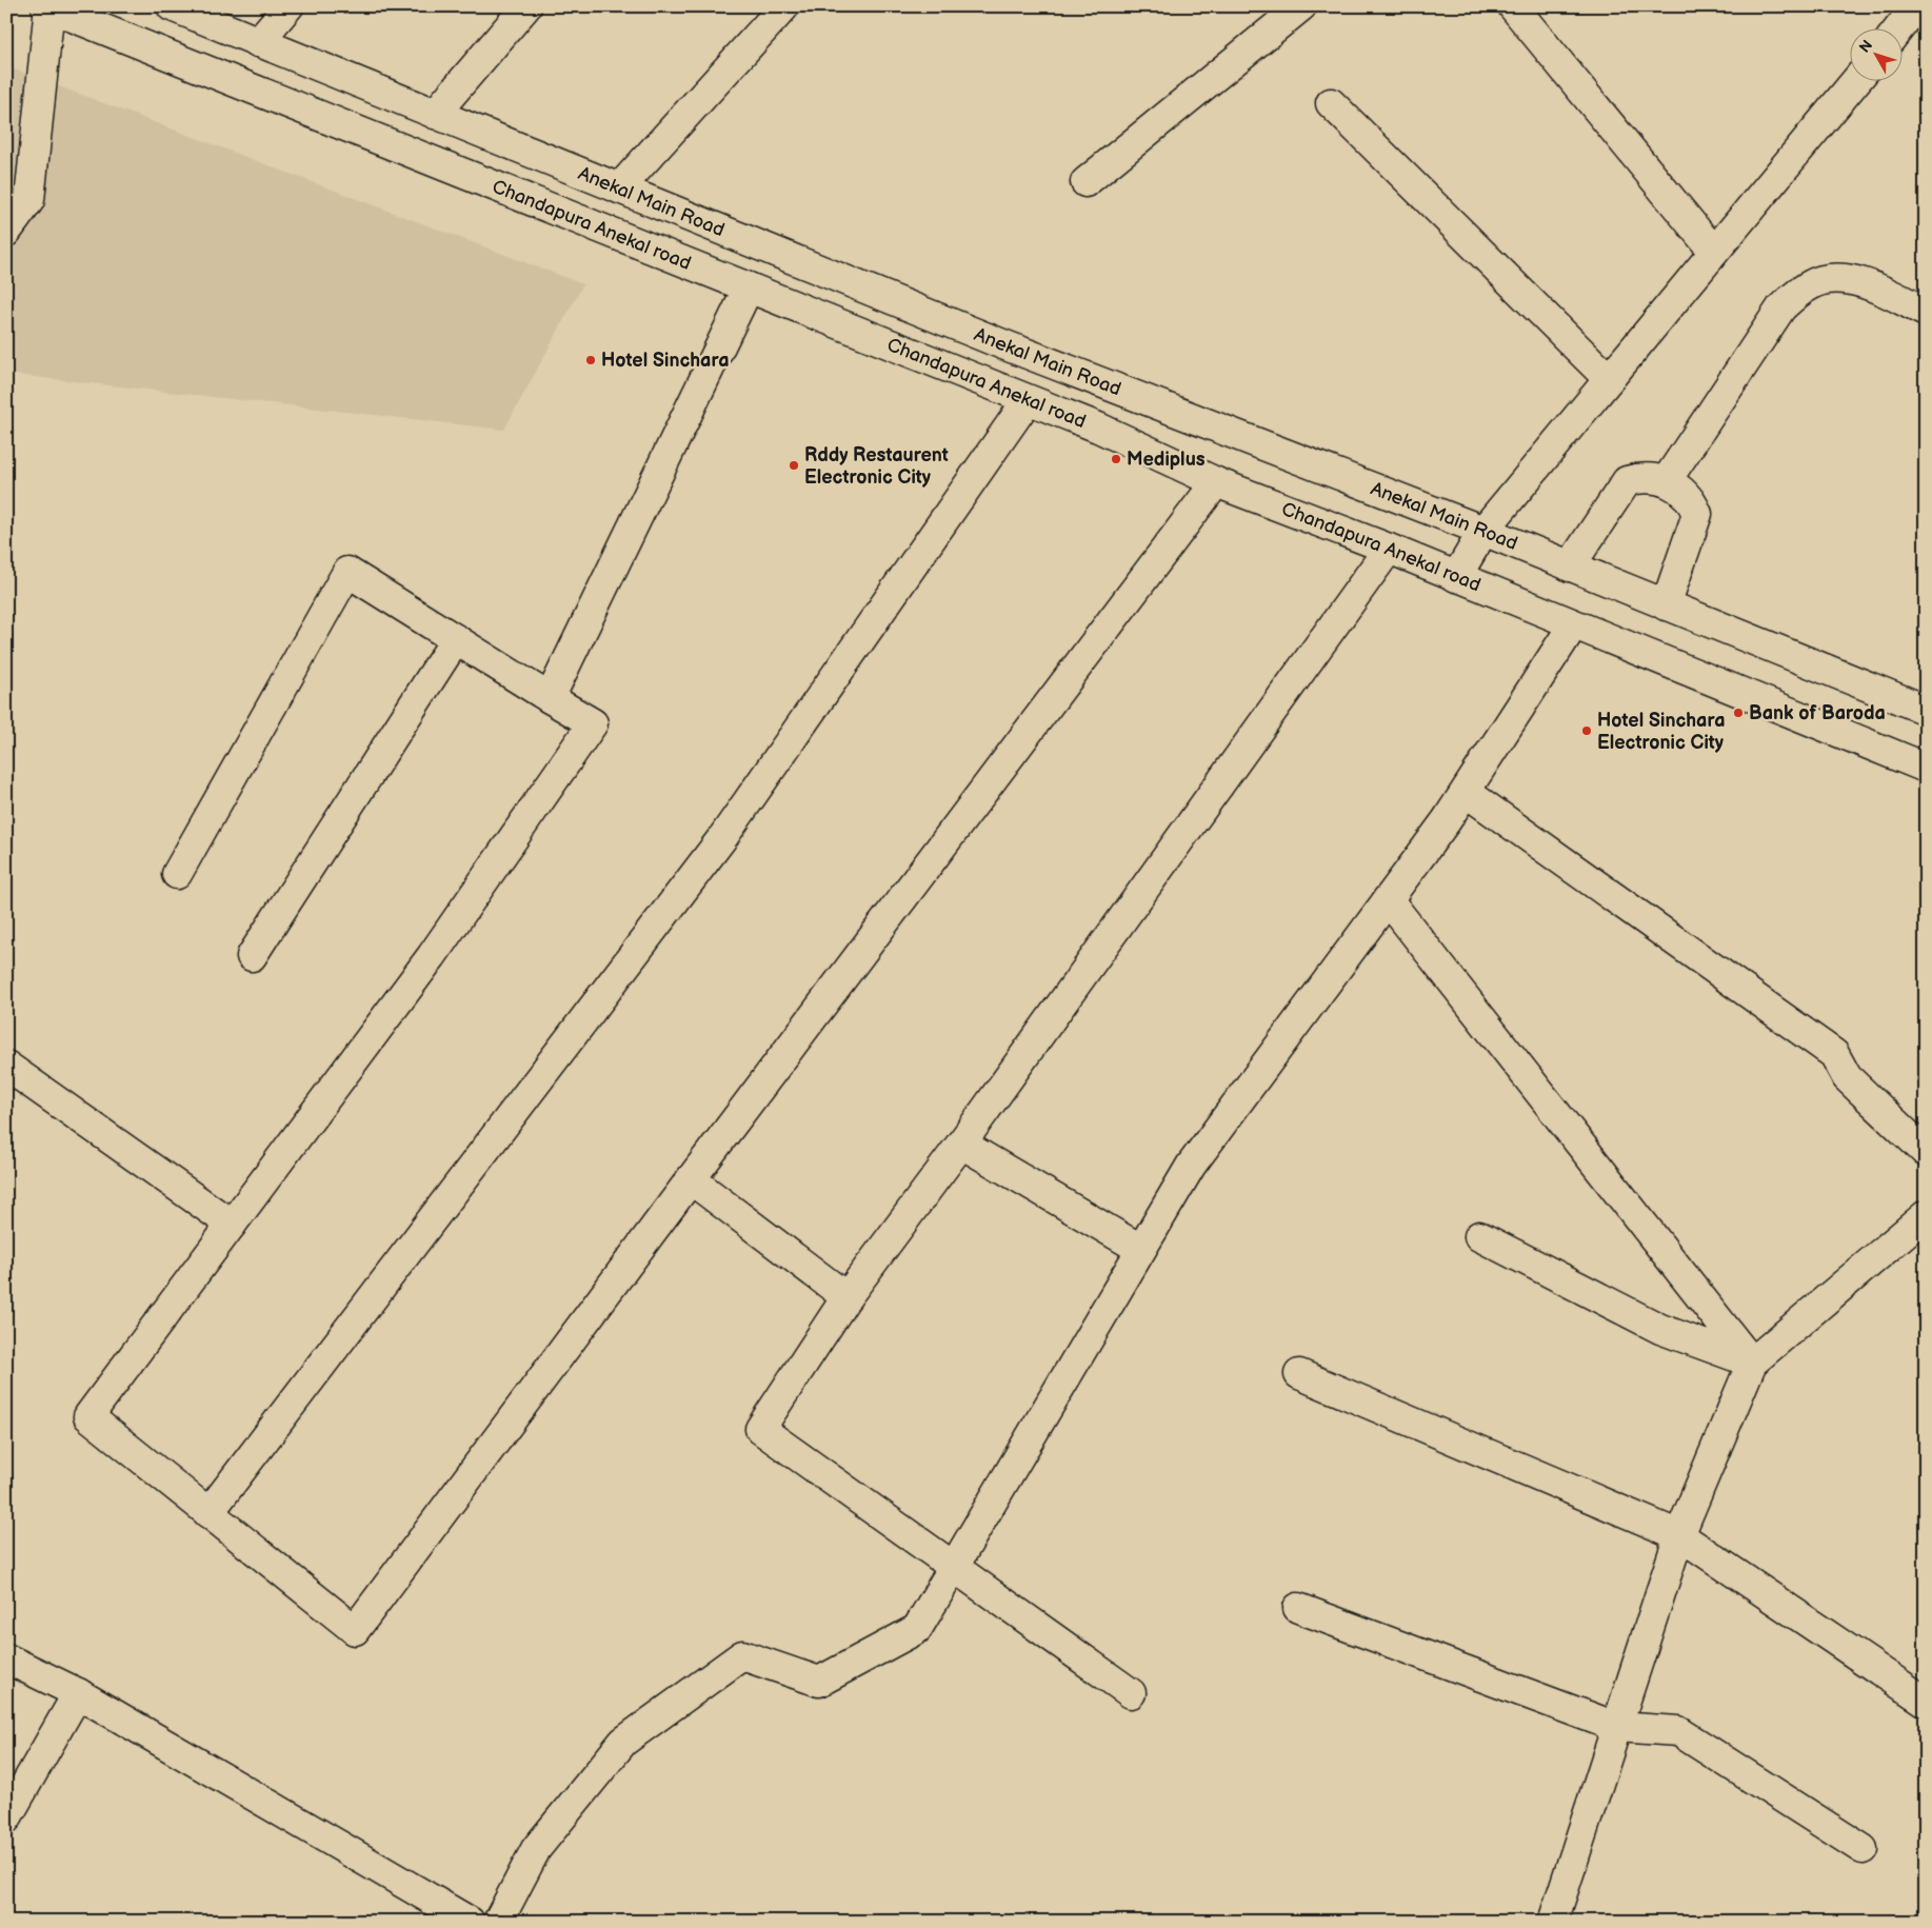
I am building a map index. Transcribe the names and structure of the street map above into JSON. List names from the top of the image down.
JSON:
{
  "streets": {
    "street": ["Anekal Main Road", "Chandapura Anekal road"]
  },
  "places": [
    "Hotel Sinchara",
    "Mediplus",
    "Rddy Restaurent Electronic City",
    "Bank of Baroda",
    "Hotel Sinchara Electronic City"
  ],
  "north": "top left"
}
